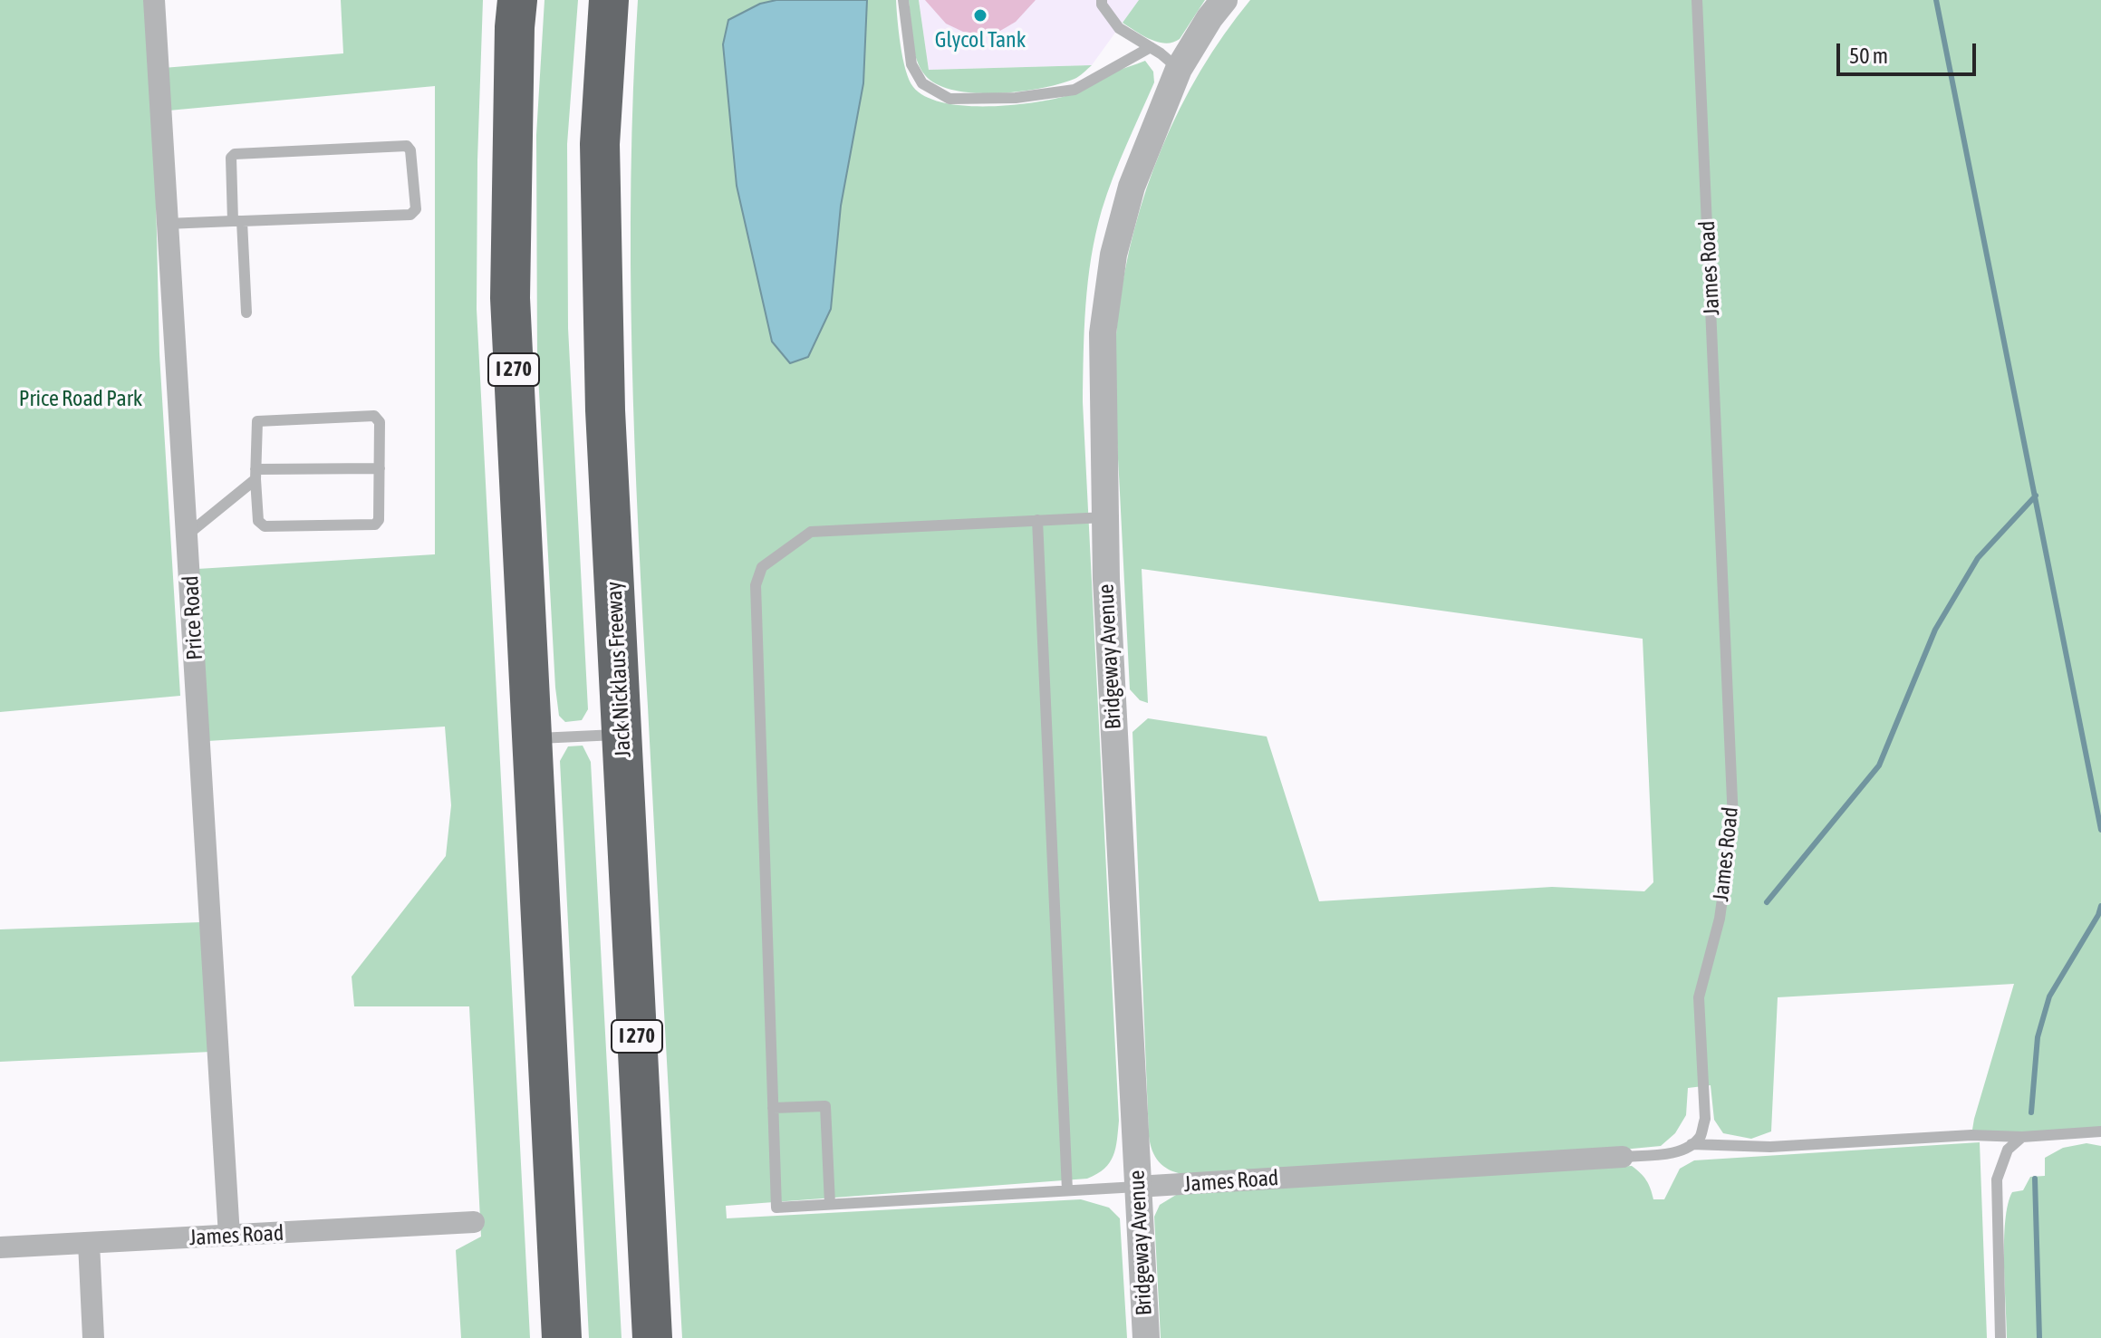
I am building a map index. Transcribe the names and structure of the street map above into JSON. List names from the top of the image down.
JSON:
{
  "streets": {
    "highway": ["I 270", "Jack Nicklaus Freeway"],
    "street": ["James Road", "Price Road", "Bridgeway Avenue"]
  },
  "crossings": [
    ["James Road", "Price Road"],
    ["James Road", "Bridgeway Avenue"]
  ],
  "parks": ["Price Road Park"],
  "places": ["Glycol Tank"],
  "scale_bar": "50 m"
}
